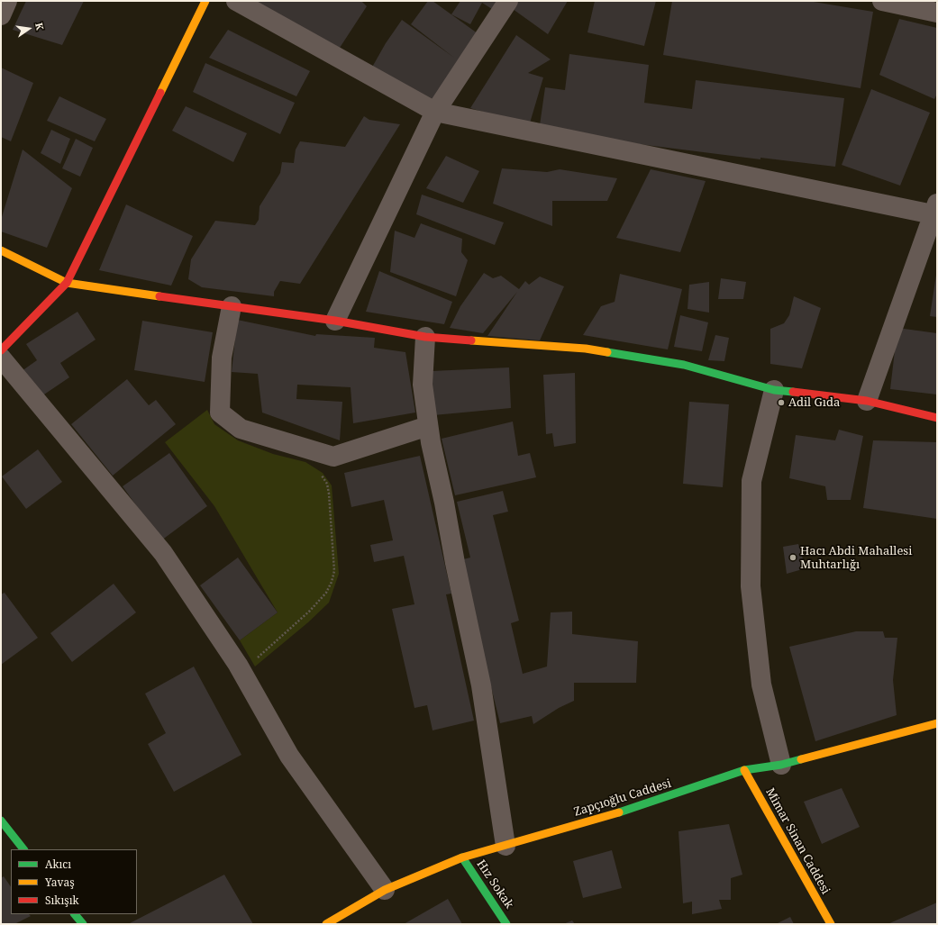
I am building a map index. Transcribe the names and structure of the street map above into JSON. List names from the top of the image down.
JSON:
{
  "streets": {
    "street": ["Zapçıoğlu Caddesi", "Mimar Sinan Caddesi", "Hız Sokak"]
  },
  "crossings": [
    ["Zapçıoğlu Caddesi", "Mimar Sinan Caddesi"],
    ["Zapçıoğlu Caddesi", "Hız Sokak"]
  ],
  "places": ["Adil Gıda", "Hacı Abdi Mahallesi Muhtarlığı"],
  "legend": ["Akıcı", "Yavaş", "Sıkışık"],
  "north": "right"
}
